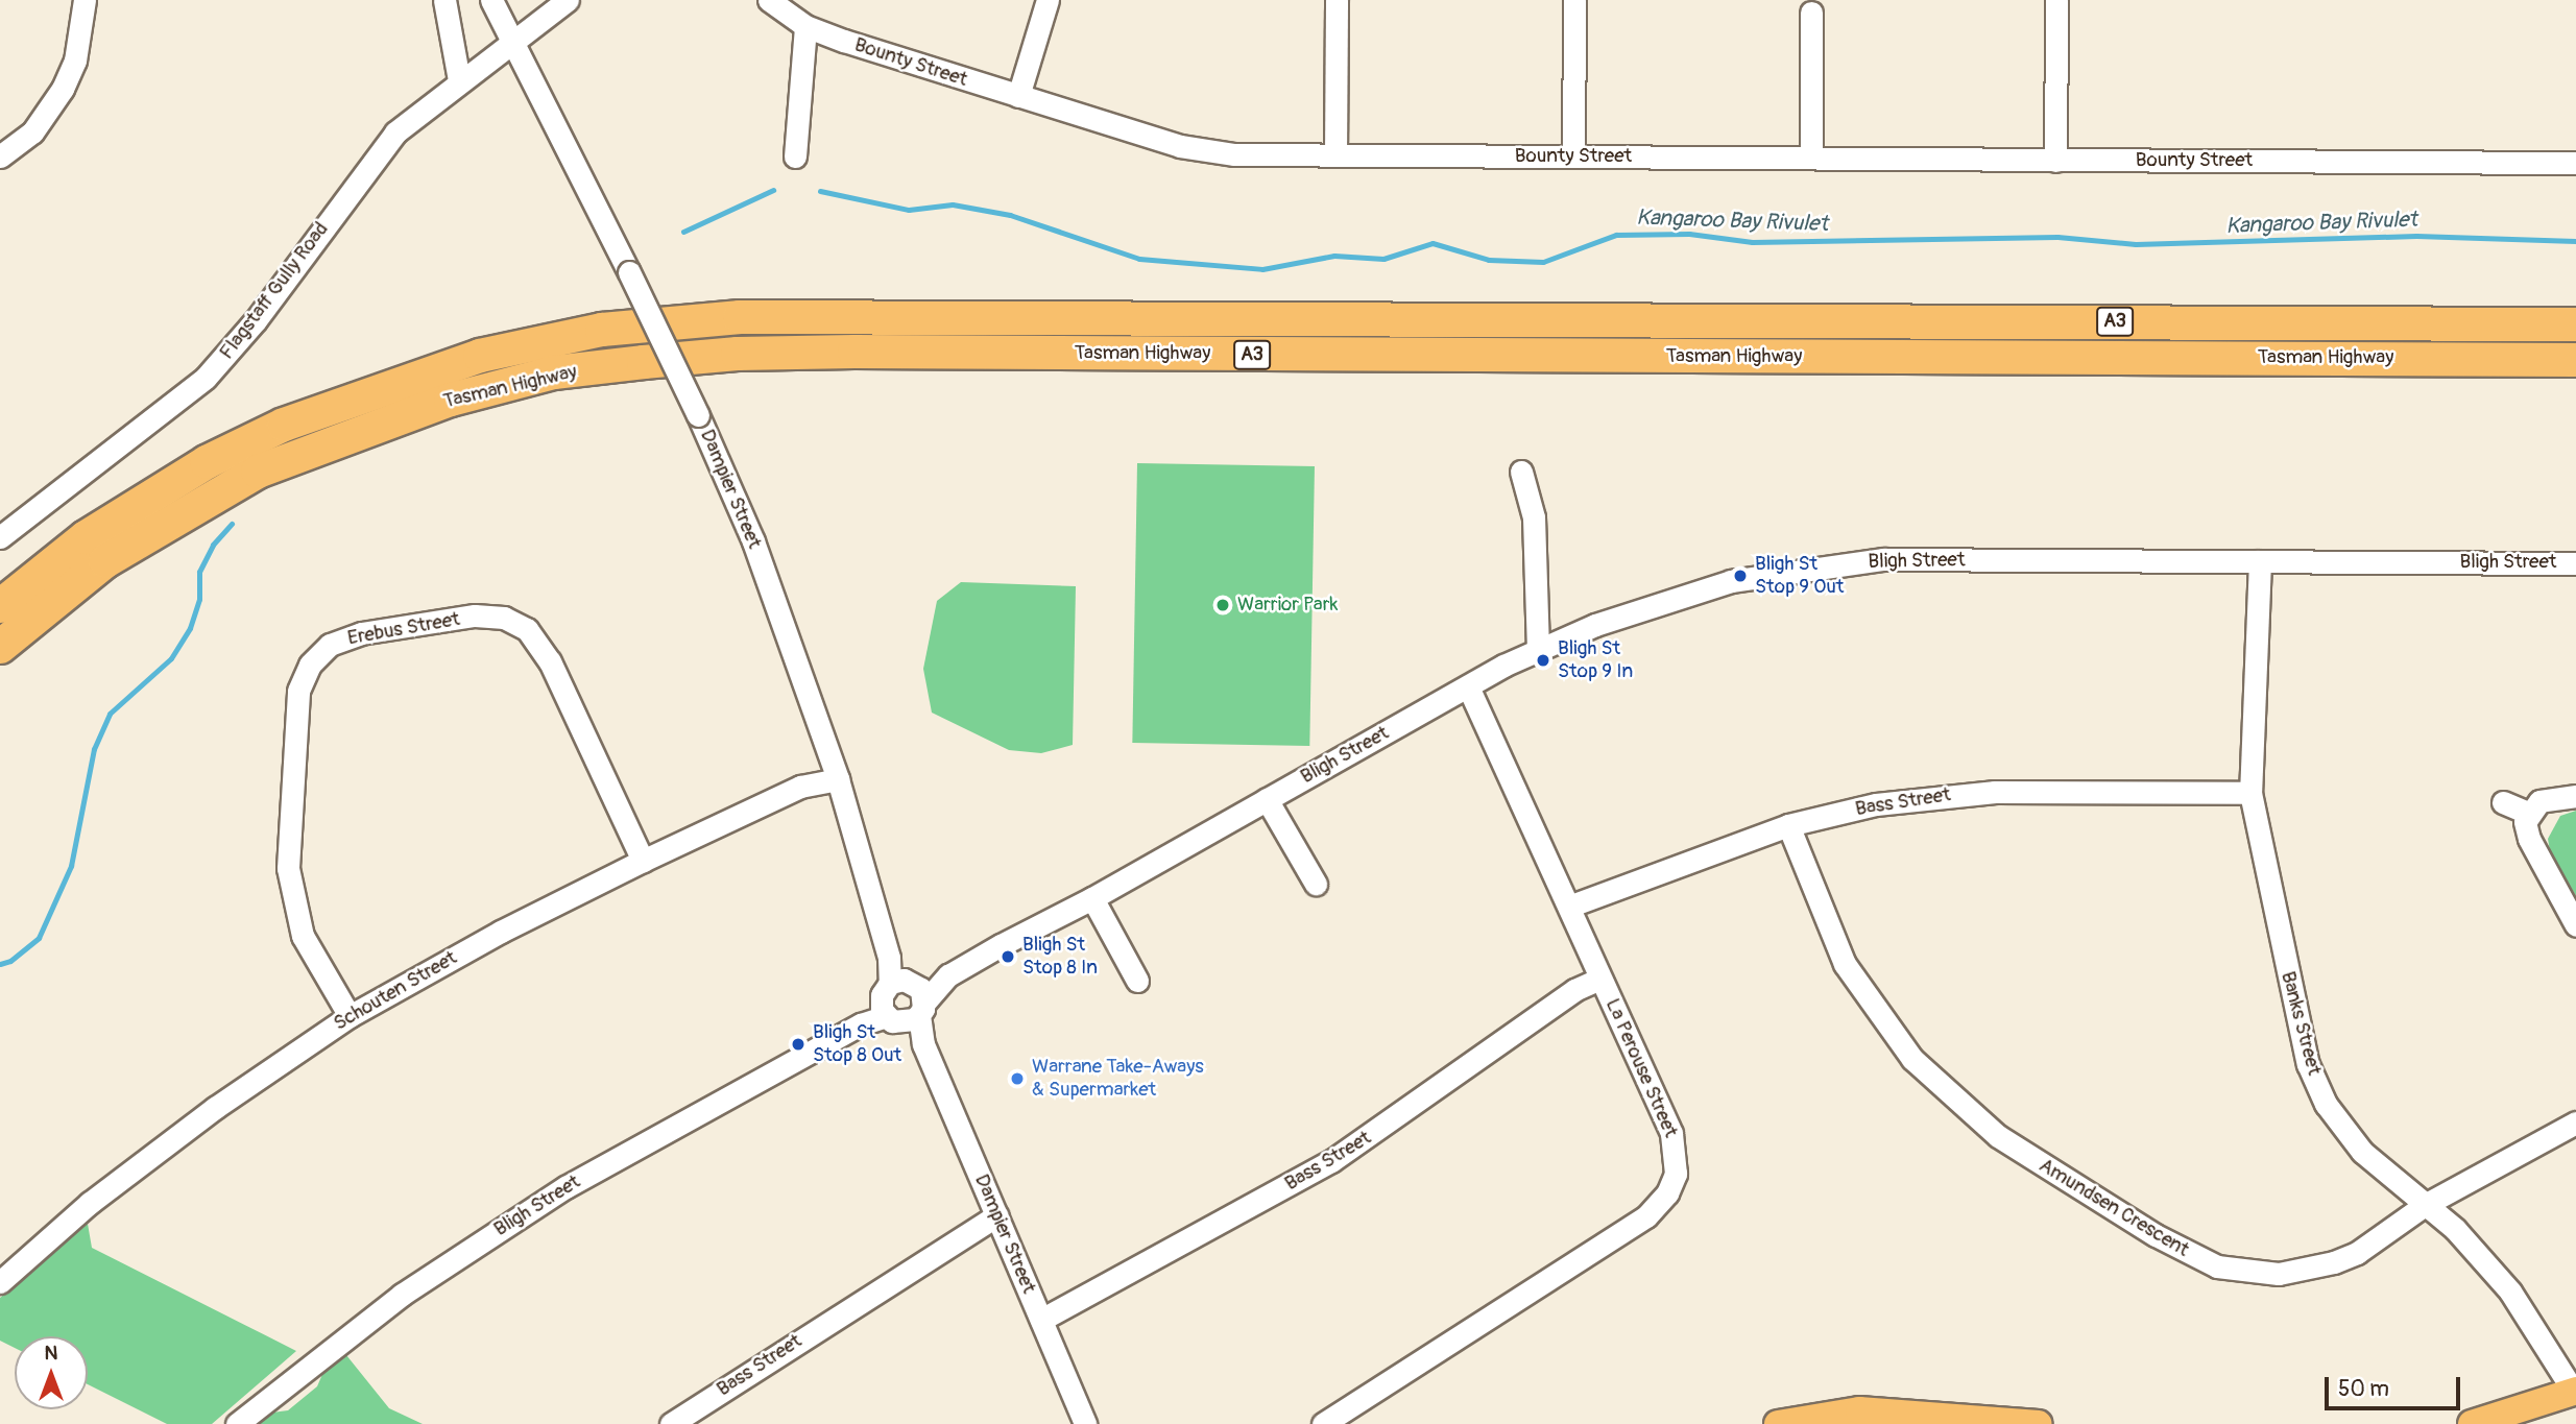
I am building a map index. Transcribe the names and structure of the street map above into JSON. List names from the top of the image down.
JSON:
{
  "streets": {
    "highway": ["A3", "Tasman Highway"],
    "street": [
      "Bounty Street",
      "Flagstaff Gully Road",
      "Dampier Street",
      "Bligh Street",
      "Erebus Street",
      "Bass Street",
      "Schouten Street",
      "Banks Street",
      "La Perouse Street",
      "Amundsen Crescent"
    ]
  },
  "crossings": [
    ["Flagstaff Gully Road", "Dampier Street"],
    ["Dampier Street", "Bligh Street"],
    ["Dampier Street", "Bass Street"],
    ["Dampier Street", "Schouten Street"],
    ["Bligh Street", "Banks Street"],
    ["Bligh Street", "La Perouse Street"],
    ["Erebus Street", "Schouten Street"],
    ["Bass Street", "Banks Street"],
    ["Bass Street", "La Perouse Street"],
    ["Bass Street", "Amundsen Crescent"],
    ["Banks Street", "Amundsen Crescent"]
  ],
  "water": ["Kangaroo Bay Rivulet"],
  "places": [
    "Bligh St Stop 9 Out",
    "Warrior Park",
    "Bligh St Stop 9 In",
    "Bligh St Stop 8 In",
    "Bligh St Stop 8 Out",
    "Warrane Take-Aways & Supermarket"
  ],
  "scale_bar": "50 m",
  "north": "top"
}
